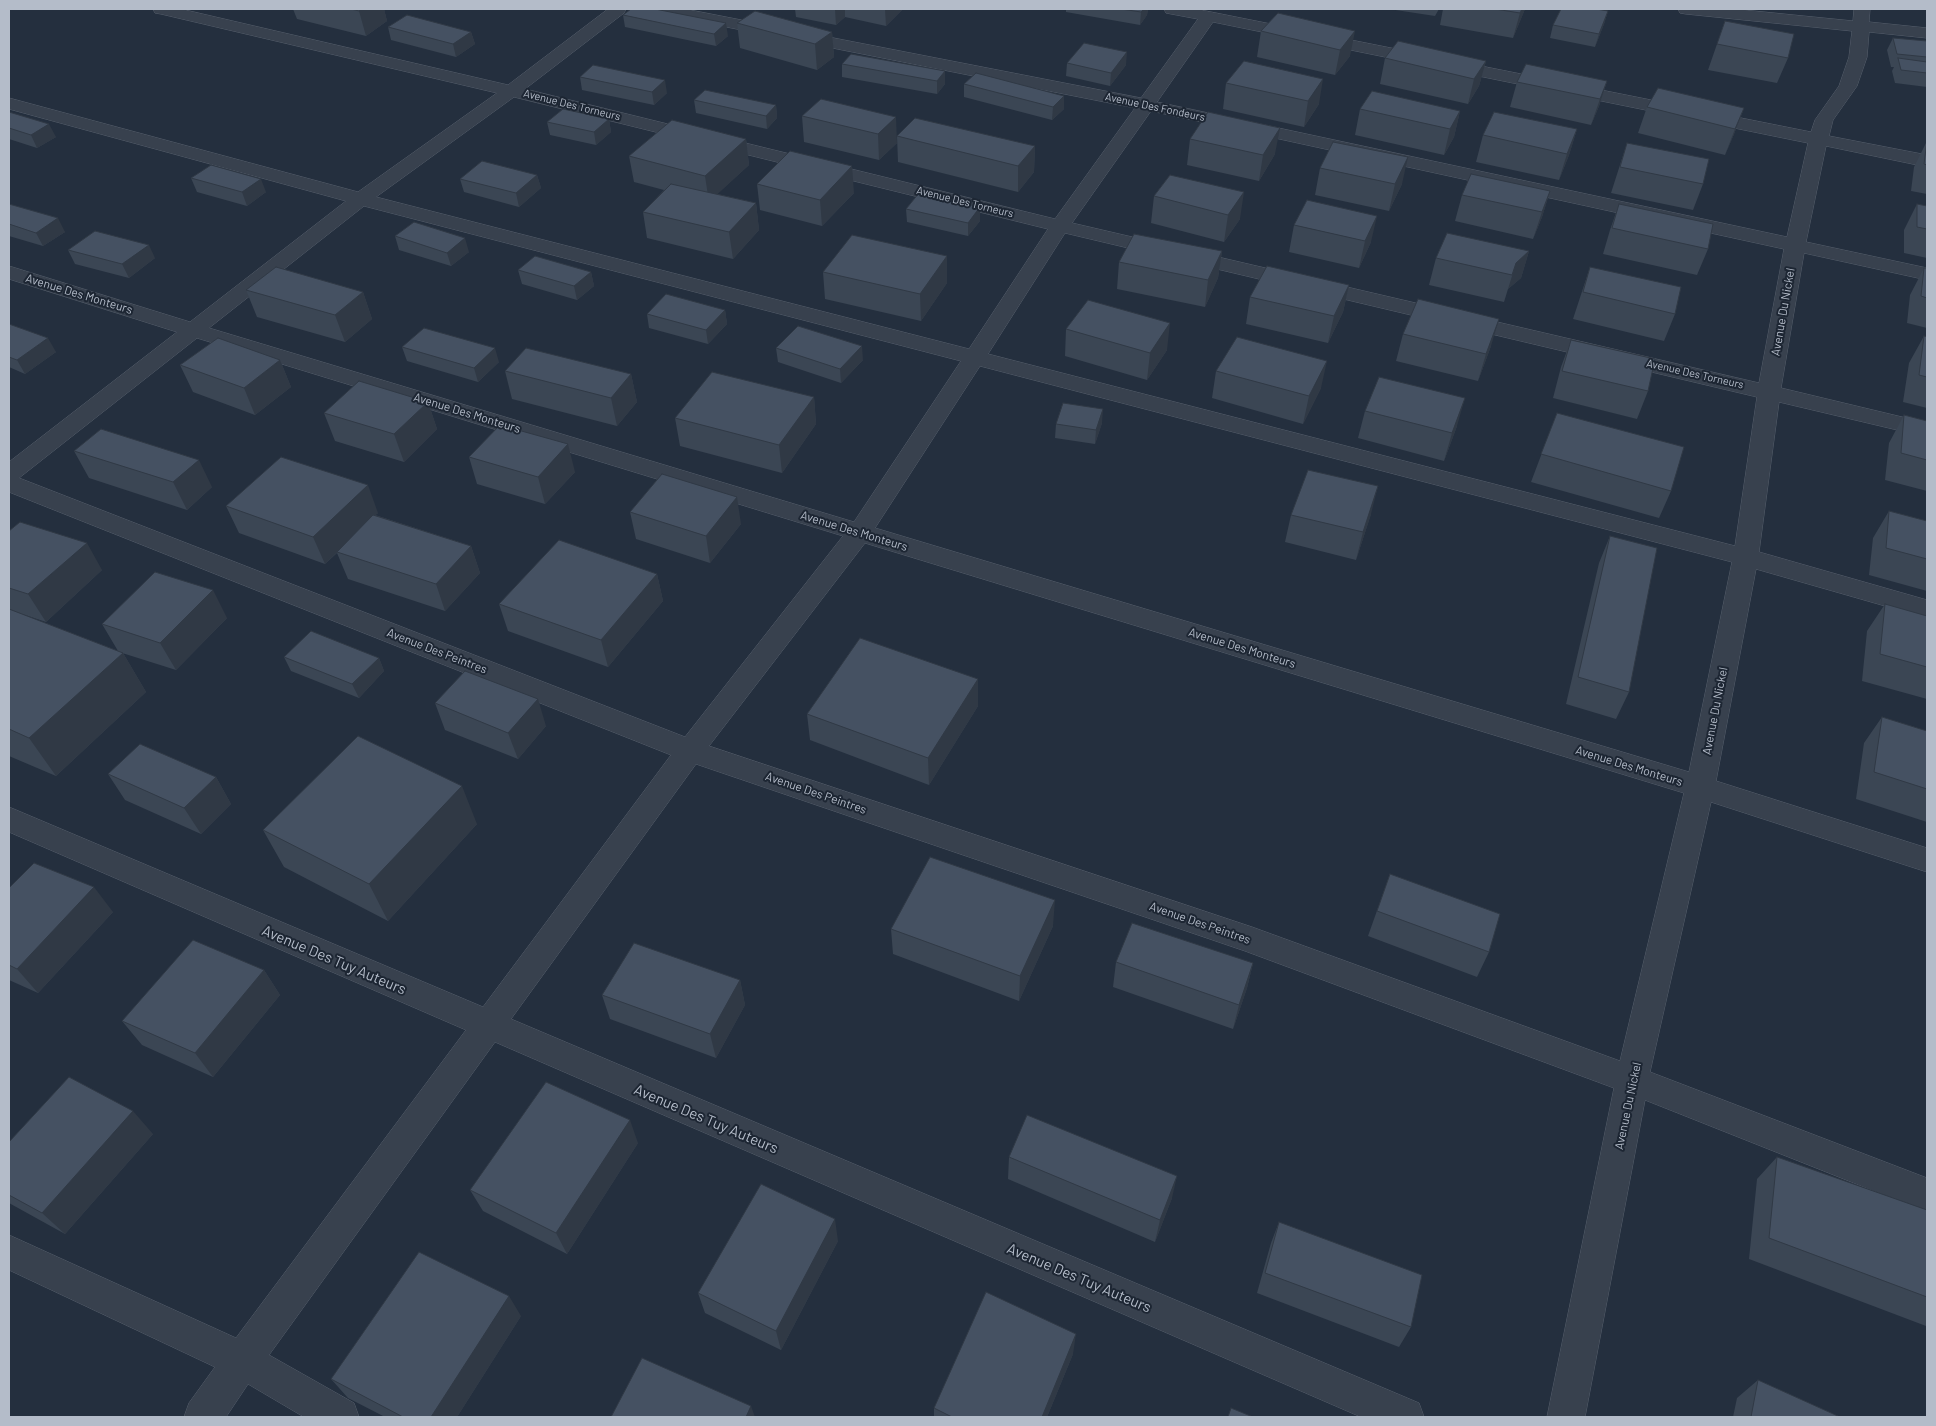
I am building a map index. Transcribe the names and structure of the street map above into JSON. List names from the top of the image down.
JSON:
{
  "streets": {
    "street": [
      "Avenue Des Torneurs",
      "Avenue Des Fondeurs",
      "Avenue Des Monteurs",
      "Avenue Du Nickel",
      "Avenue Des Peintres",
      "Avenue Des Tuy Auteurs"
    ]
  },
  "crossings": [
    ["Avenue Des Torneurs", "Avenue Du Nickel"],
    ["Avenue Des Fondeurs", "Avenue Du Nickel"],
    ["Avenue Des Monteurs", "Avenue Du Nickel"],
    ["Avenue Du Nickel", "Avenue Des Peintres"]
  ]
}
